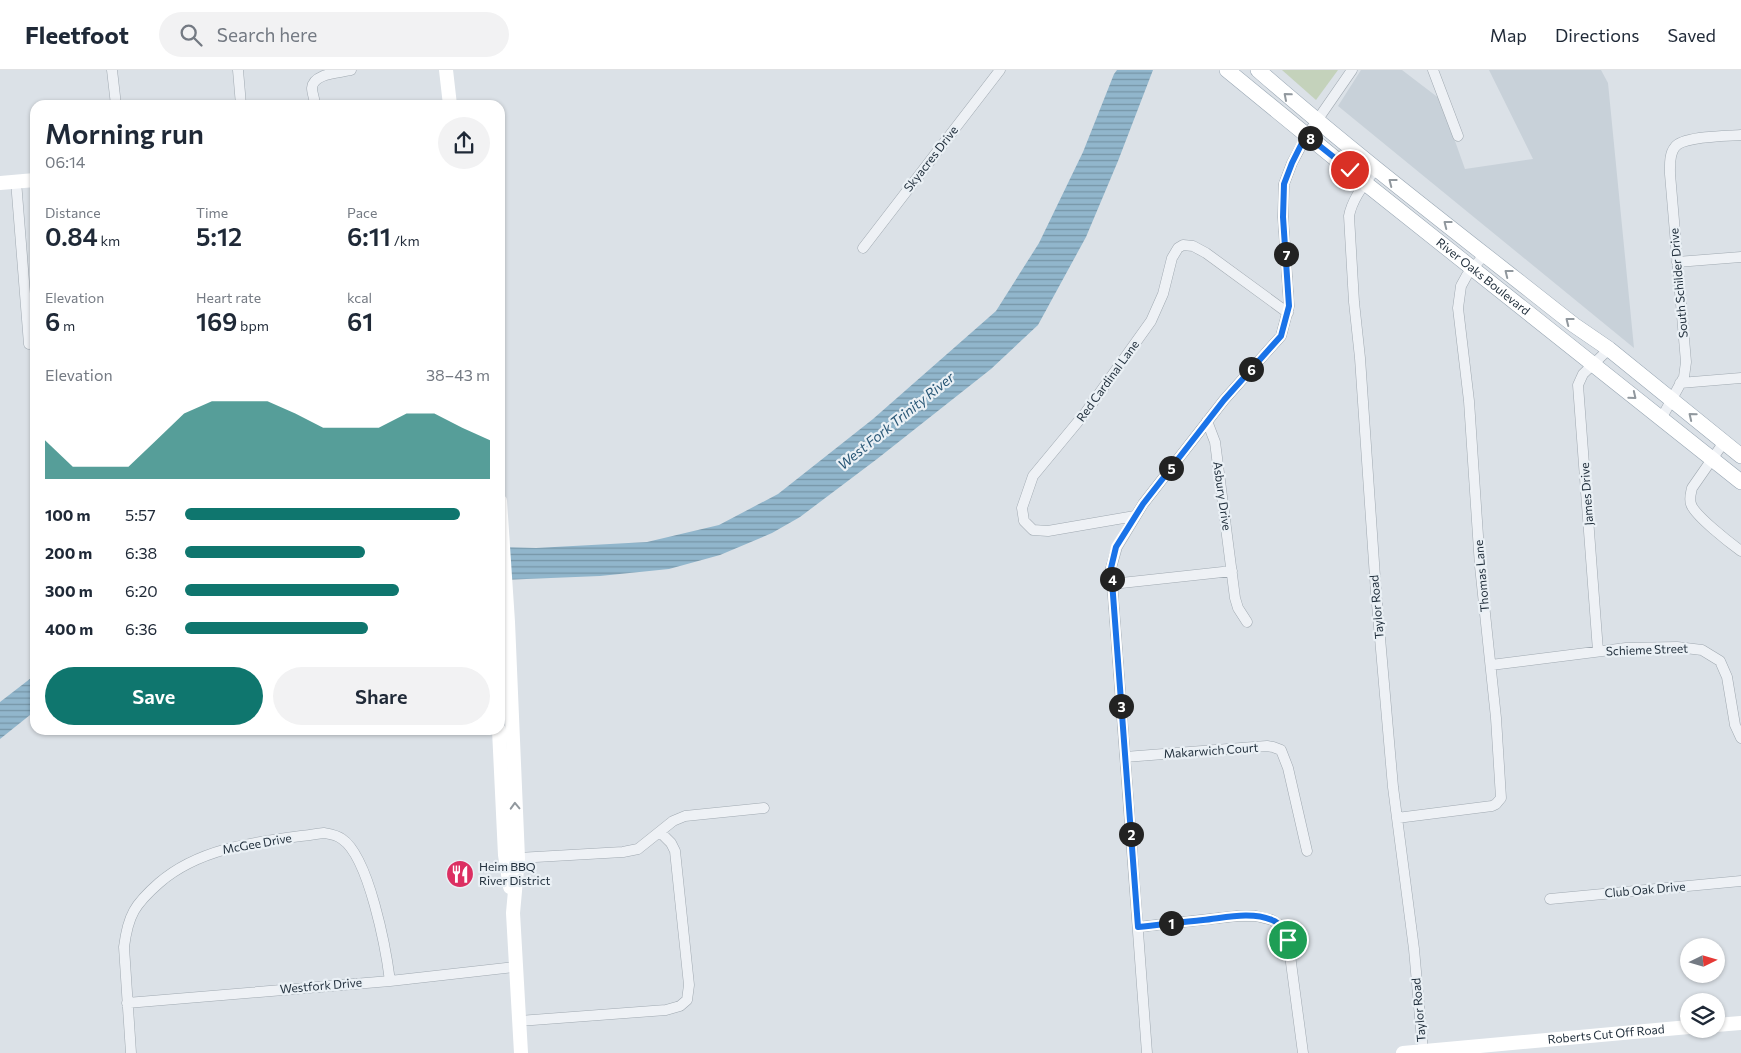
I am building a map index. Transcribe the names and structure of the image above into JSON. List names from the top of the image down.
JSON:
{
  "streets": {
    "main road": ["River Oaks Boulevard", "Roberts Cut Off Road"],
    "street": [
      "Skyacres Drive",
      "South Schilder Drive",
      "Red Cardinal Lane",
      "James Drive",
      "Asbury Drive",
      "Thomas Lane",
      "Taylor Road",
      "Schieme Street",
      "Makarwich Court",
      "McGee Drive",
      "Club Oak Drive",
      "Westfork Drive"
    ]
  },
  "crossings": [
    ["River Oaks Boulevard", "South Schilder Drive"],
    ["River Oaks Boulevard", "James Drive"],
    ["River Oaks Boulevard", "Thomas Lane"],
    ["River Oaks Boulevard", "Taylor Road"],
    ["James Drive", "Schieme Street"],
    ["Thomas Lane", "Taylor Road"],
    ["Thomas Lane", "Schieme Street"],
    ["Taylor Road", "Roberts Cut Off Road"],
    ["McGee Drive", "Westfork Drive"]
  ],
  "water": ["West Fork Trinity River"],
  "places": {
    "restaurant": ["Heim BBQ River District"]
  },
  "north": "right",
  "page": {
    "header": "Fleetfoot",
    "search": "Search here",
    "nav": ["Map", "Directions", "Saved"],
    "heading": ["Morning run", "06:14"],
    "pins": [
      "8",
      "7",
      "6",
      "5",
      "4",
      "3",
      "2",
      "1"
    ],
    "stats": [
      ["Distance", "0.84 km"],
      ["Time", "5:12"],
      ["Pace", "6:11 /km"],
      ["Elevation", "6 m"],
      ["Heart rate", "169 bpm"],
      ["kcal", "61"]
    ],
    "chart": ["Elevation", "38–43 m"],
    "list": [
      {
        "name": "100 m",
        "note": "5:57"
      },
      {
        "name": "200 m",
        "note": "6:38"
      },
      {
        "name": "300 m",
        "note": "6:20"
      },
      {
        "name": "400 m",
        "note": "6:36"
      }
    ],
    "buttons": ["Save", "Share"]
  }
}
